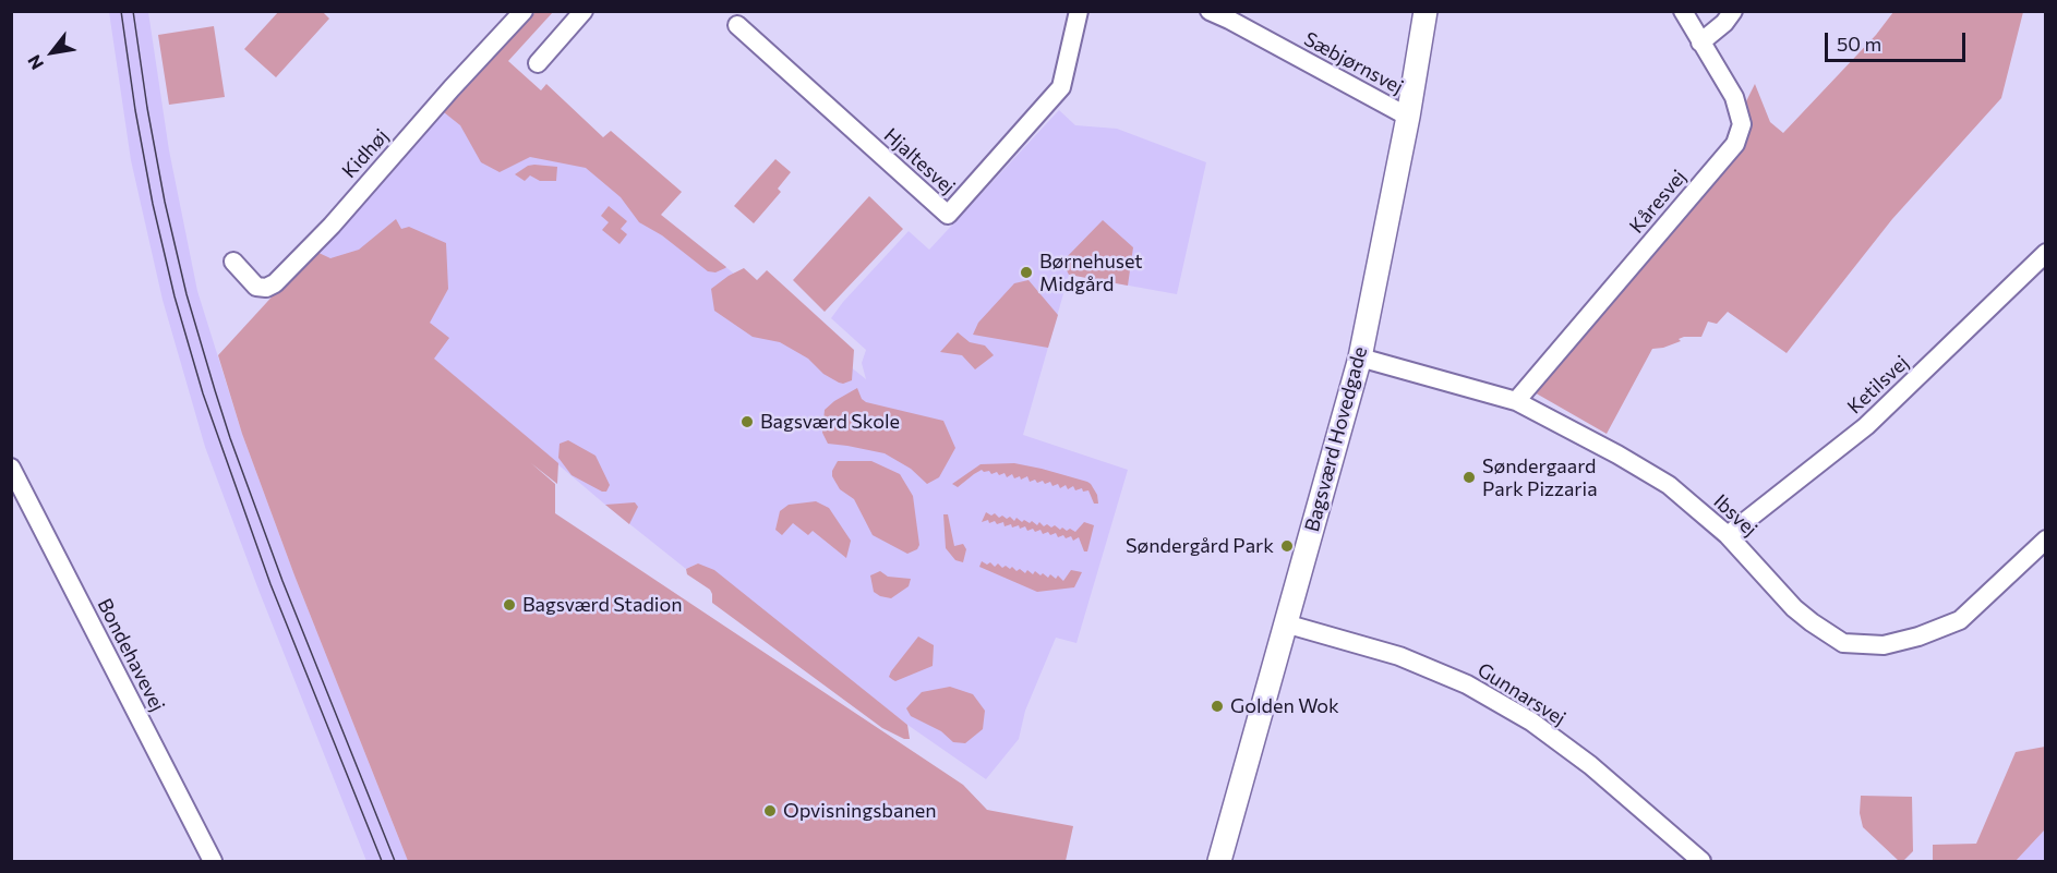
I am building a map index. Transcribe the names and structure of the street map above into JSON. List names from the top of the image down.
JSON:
{
  "streets": {
    "street": [
      "Sæbjørnsvej",
      "Kidhøj",
      "Hjaltesvej",
      "Kåresvej",
      "Ketilsvej",
      "Bagsværd Hovedgade",
      "Ibsvej",
      "Bondehavevej",
      "Gunnarsvej"
    ]
  },
  "crossings": [
    ["Sæbjørnsvej", "Bagsværd Hovedgade"],
    ["Kåresvej", "Ibsvej"],
    ["Ketilsvej", "Ibsvej"],
    ["Bagsværd Hovedgade", "Ibsvej"],
    ["Bagsværd Hovedgade", "Gunnarsvej"]
  ],
  "places": [
    "Børnehuset Midgård",
    "Bagsværd Skole",
    "Søndergaard Park Pizzaria",
    "Søndergård Park",
    "Bagsværd Stadion",
    "Golden Wok",
    "Opvisningsbanen"
  ],
  "scale_bar": "50 m",
  "north": "bottom left"
}
